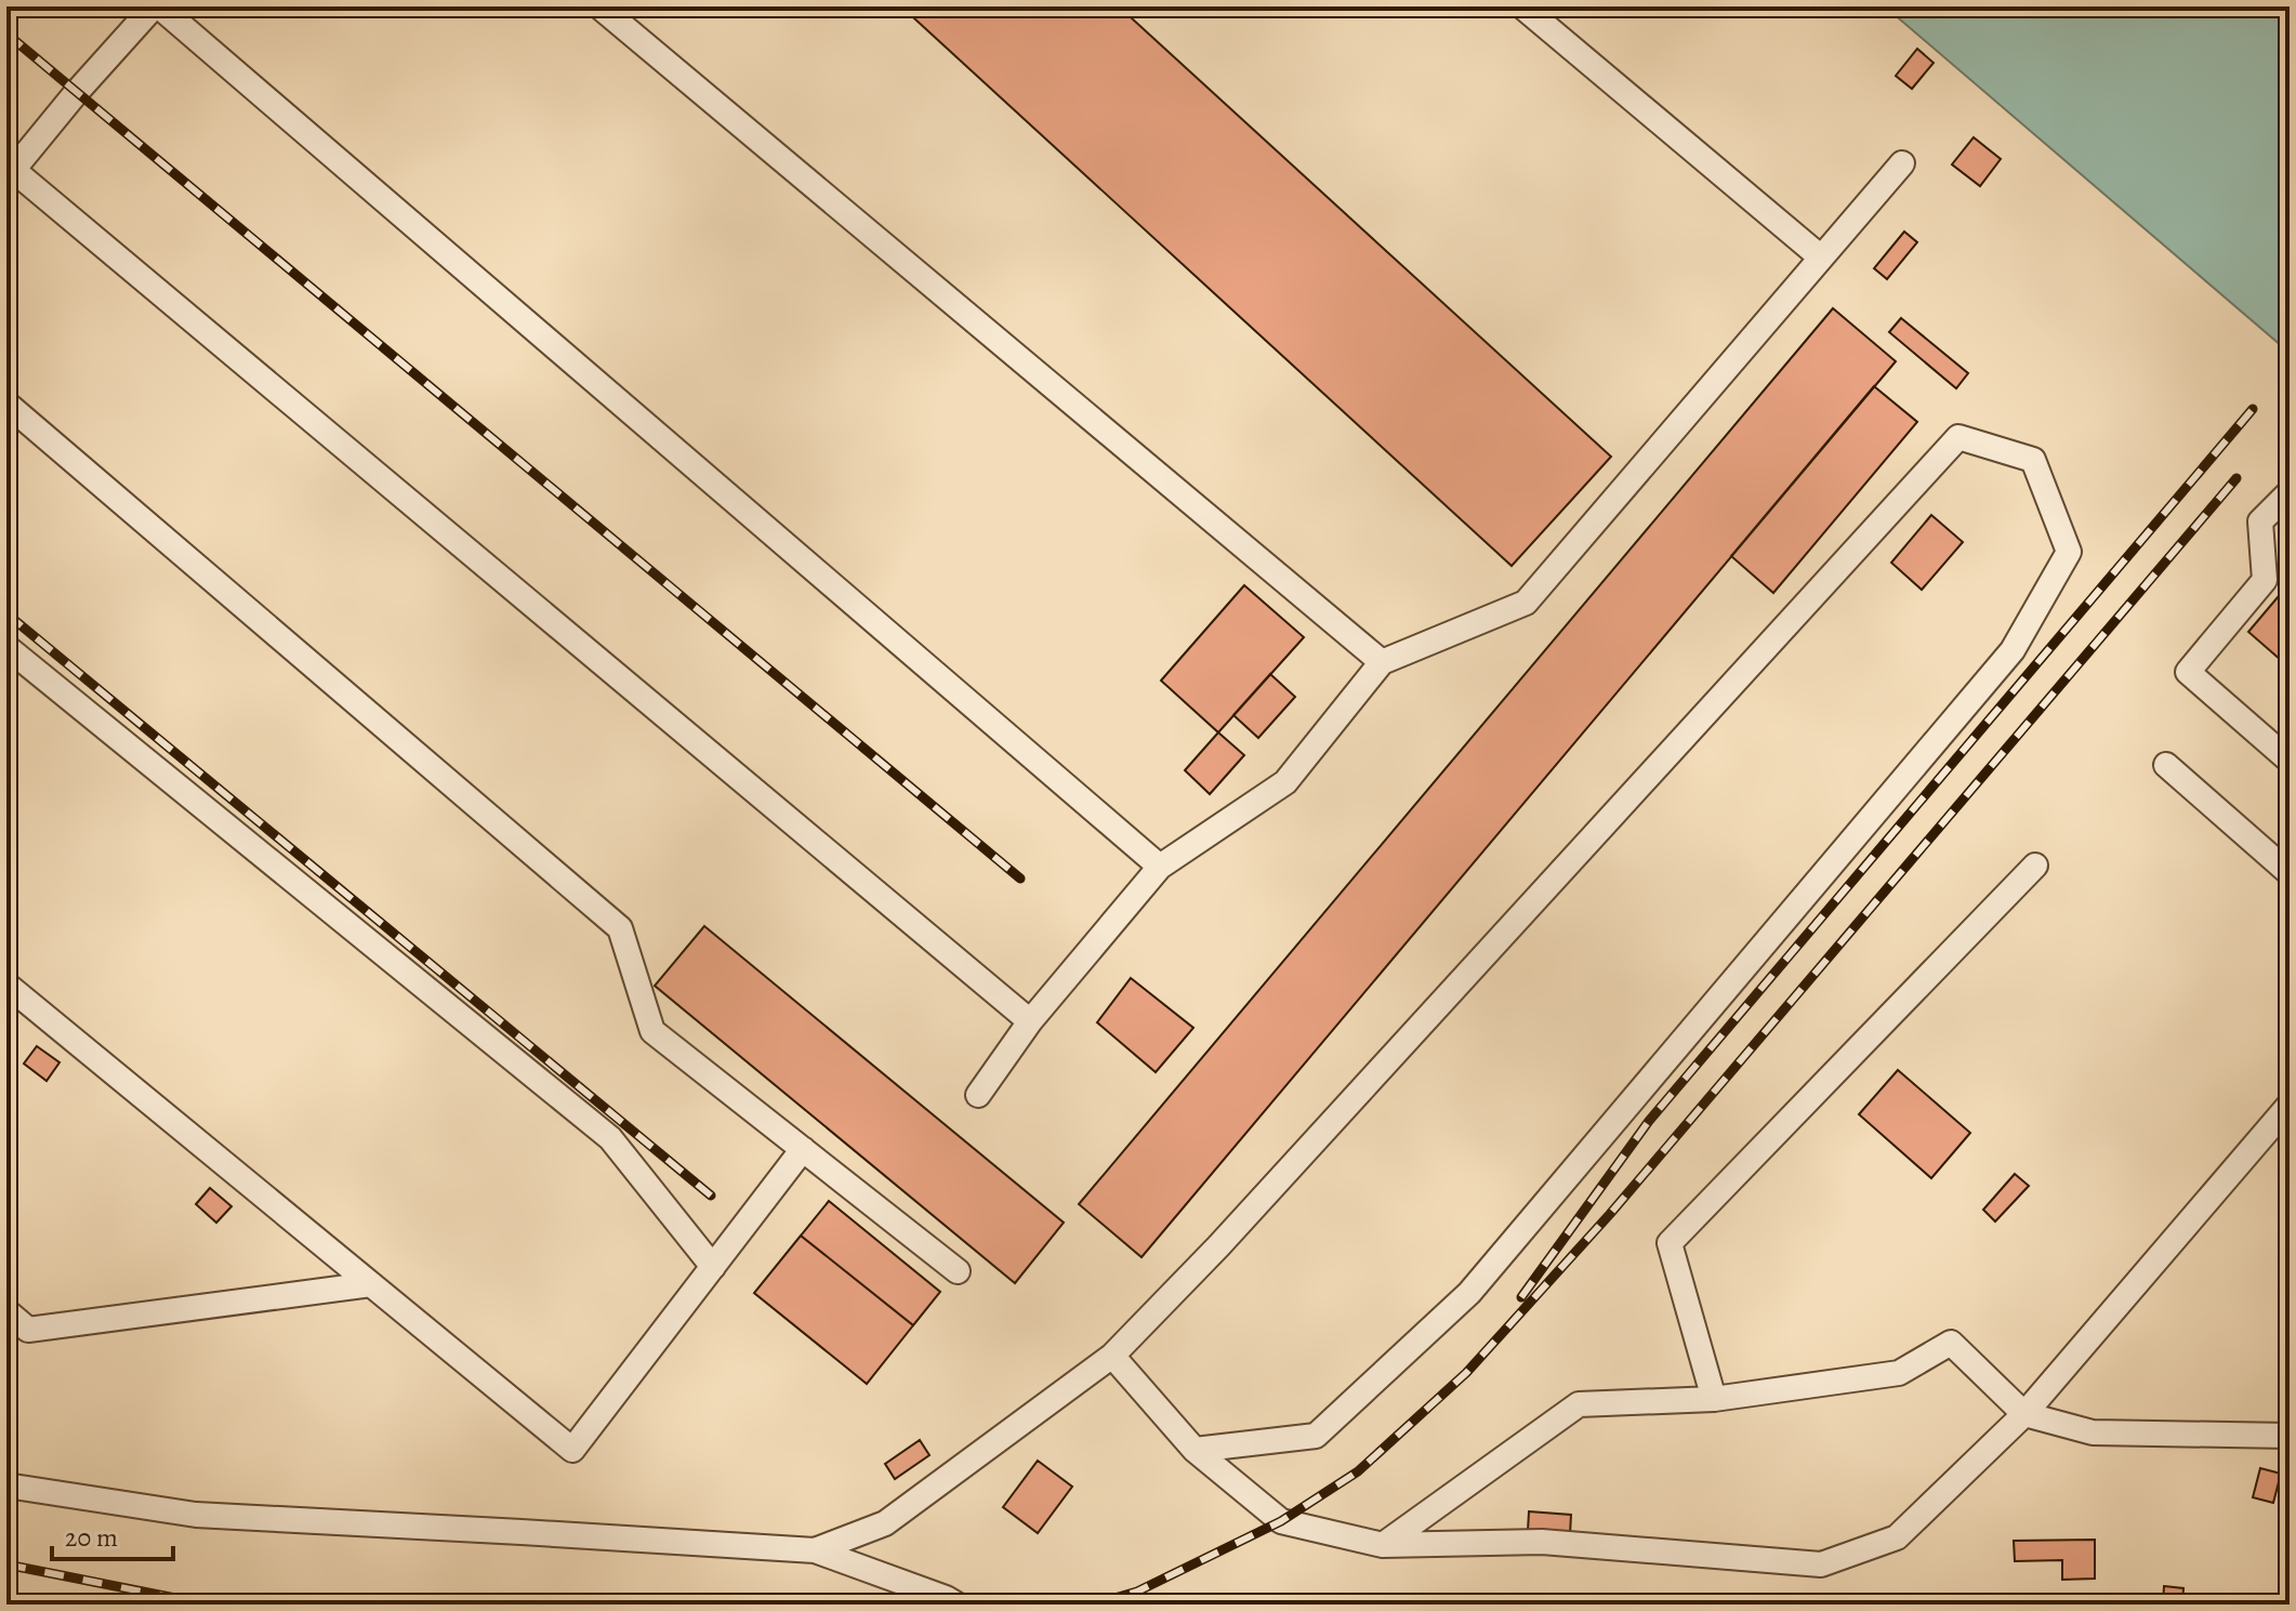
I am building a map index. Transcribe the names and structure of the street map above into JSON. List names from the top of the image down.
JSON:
{
  "scale_bar": "20 m"
}
